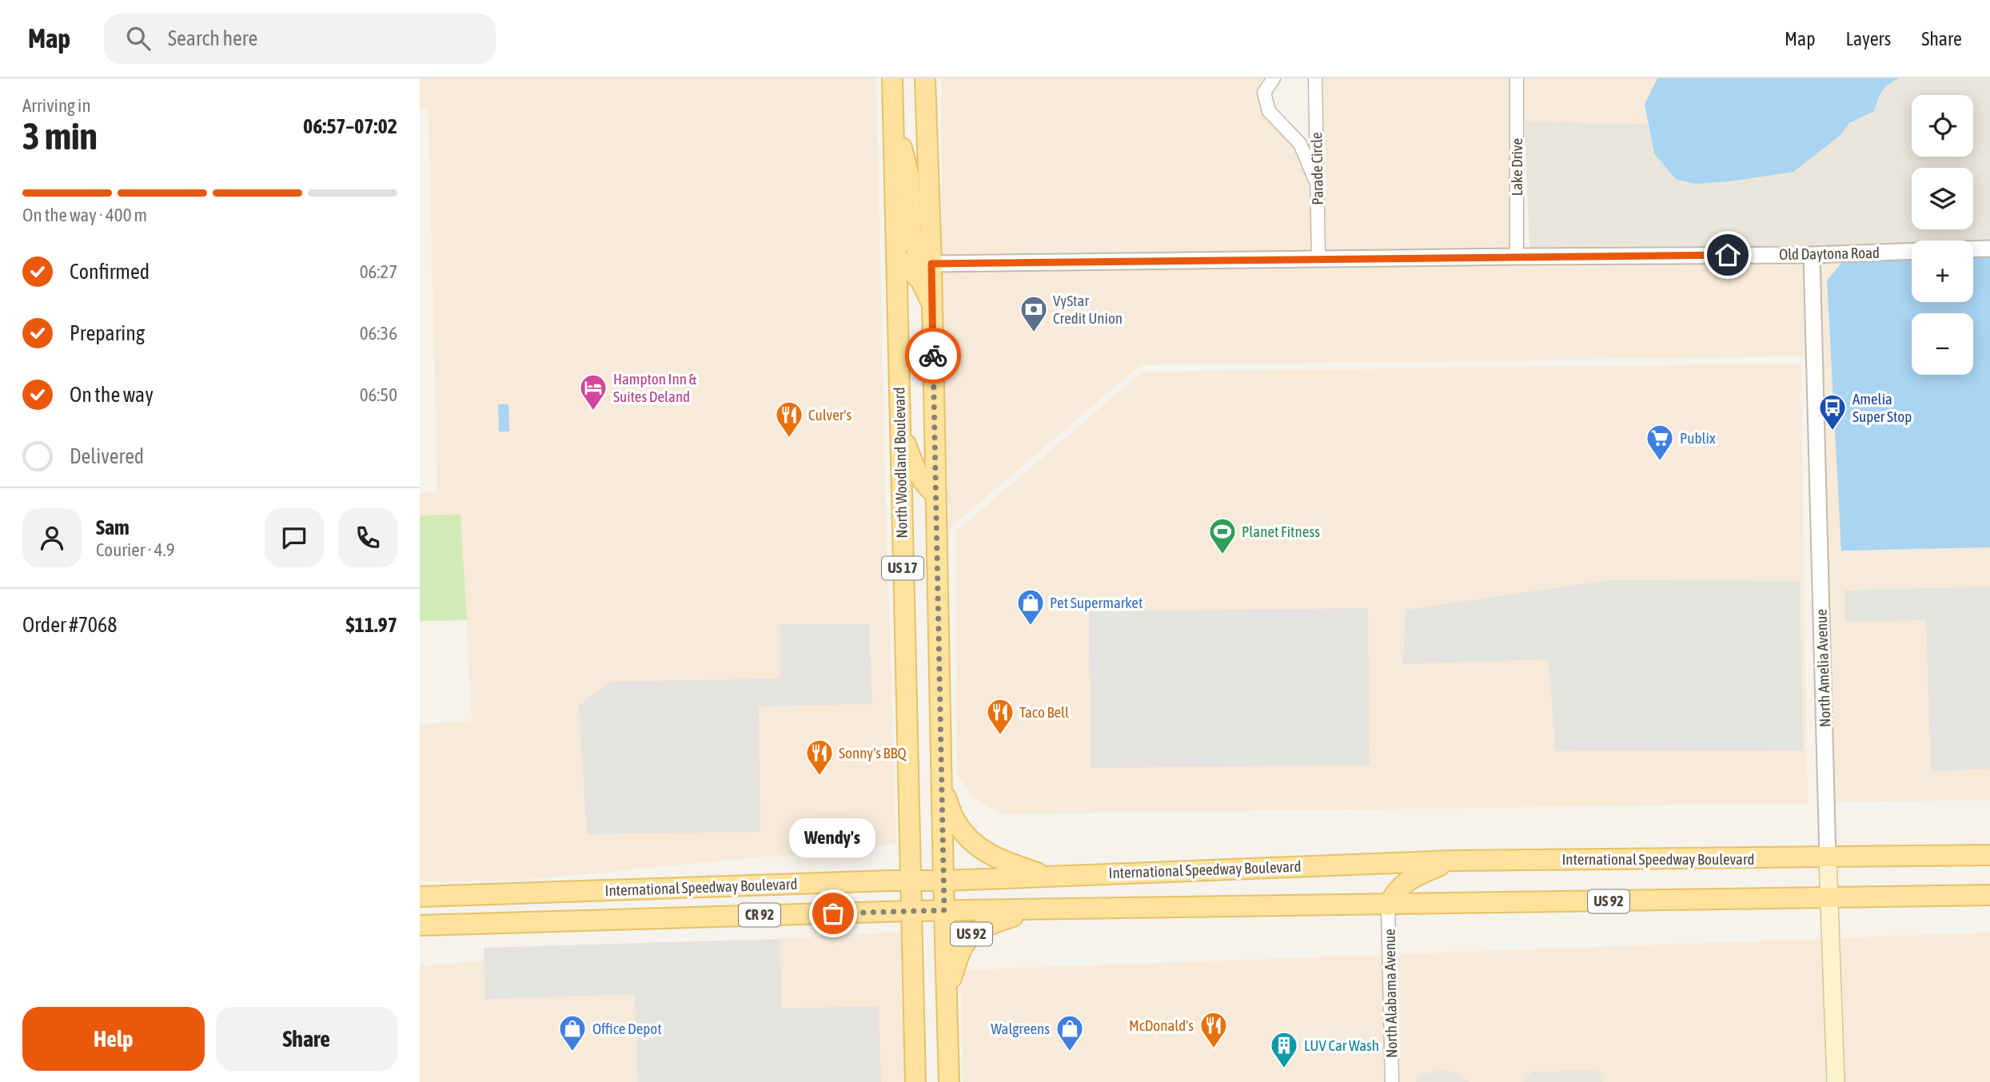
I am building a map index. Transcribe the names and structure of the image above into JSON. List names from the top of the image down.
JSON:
{
  "streets": {
    "main road": [
      "North Woodland Boulevard",
      "US 17",
      "North Amelia Avenue",
      "International Speedway Boulevard",
      "US 92",
      "CR 92"
    ],
    "street": [
      "Lake Drive",
      "Parade Circle",
      "Old Daytona Road",
      "North Alabama Avenue"
    ]
  },
  "crossings": [
    ["Lake Drive", "Old Daytona Road"],
    ["Parade Circle", "Old Daytona Road"],
    ["Old Daytona Road", "US 17"],
    ["Old Daytona Road", "North Amelia Avenue"],
    ["North Woodland Boulevard", "International Speedway Boulevard"],
    ["US 17", "International Speedway Boulevard"],
    ["US 17", "US 92"],
    ["North Amelia Avenue", "International Speedway Boulevard"],
    ["International Speedway Boulevard", "US 92"],
    ["International Speedway Boulevard", "North Alabama Avenue"]
  ],
  "places": {
    "bank": ["VyStar Credit Union"],
    "hotel": ["Hampton Inn & Suites Deland"],
    "bus stop": ["Amelia Super Stop"],
    "restaurant": [
      "Culver's",
      "Taco Bell",
      "Sonny's BBQ",
      "McDonald's"
    ],
    "supermarket": ["Publix"],
    "sports": ["Planet Fitness"],
    "shop": ["Pet Supermarket", "Office Depot", "Walgreens"],
    "other": ["Wendy's"],
    "building": ["LUV Car Wash"]
  },
  "page": {
    "header": "Map",
    "search": "Search here",
    "nav": ["Map", "Layers", "Share"],
    "heading": ["3 min", "Arriving in", "06:57–07:02"],
    "panel": [
      "Sam",
      "Courier · 4.9",
      "Order #7068",
      "$11.97"
    ],
    "map_buttons": ["+", "−"],
    "bar": "On the way · 400 m",
    "list": [
      ["Confirmed", "06:27"],
      ["Preparing", "06:36"],
      ["On the way", "06:50"],
      "Delivered"
    ],
    "bubble": "Wendy's",
    "buttons": ["Help", "Share"]
  }
}
